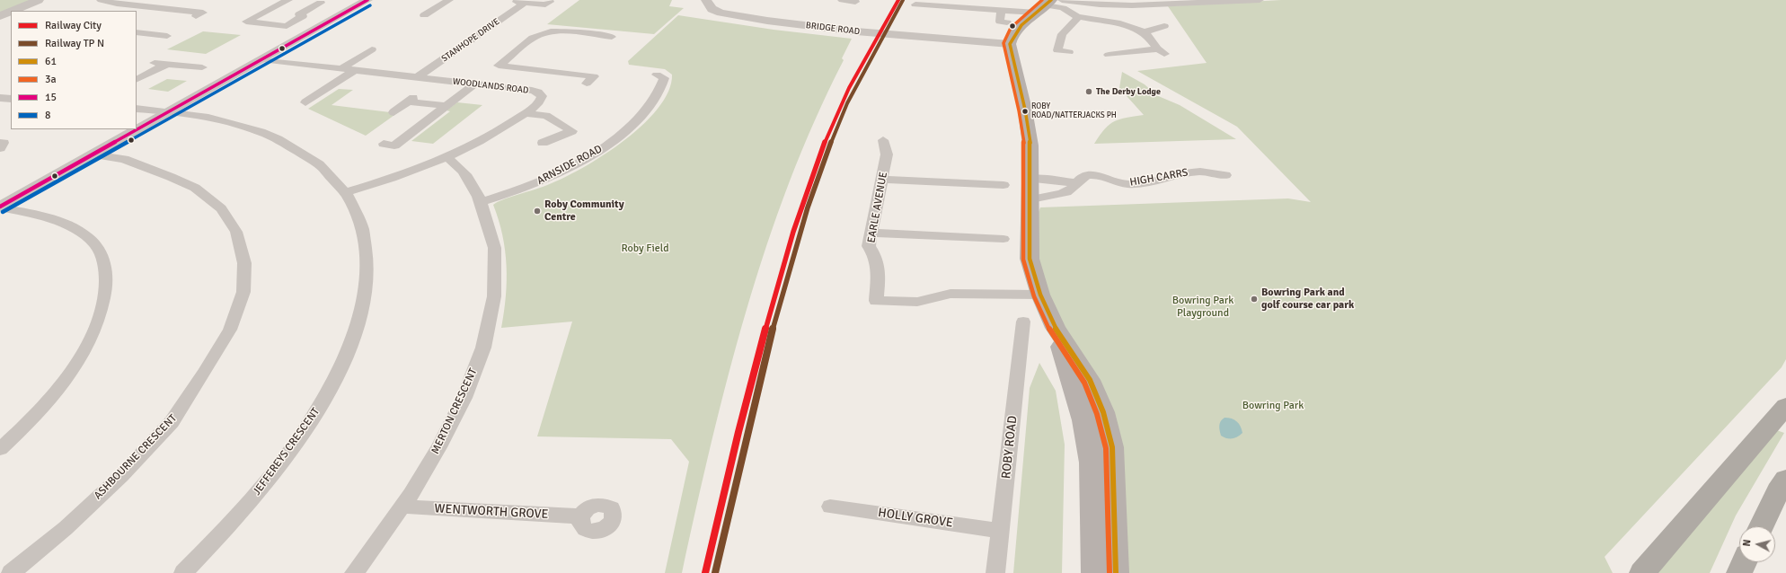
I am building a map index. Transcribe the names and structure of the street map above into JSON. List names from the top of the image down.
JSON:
{
  "streets": {
    "street": [
      "BRIDGE ROAD",
      "STANHOPE DRIVE",
      "WOODLANDS ROAD",
      "ARNSIDE ROAD",
      "HIGH CARRS",
      "EARLE AVENUE",
      "MERTON CRESCENT",
      "ROBY ROAD",
      "JEFFEREYS CRESCENT",
      "ASHBOURNE CRESCENT",
      "WENTWORTH GROVE",
      "HOLLY GROVE"
    ]
  },
  "crossings": [
    ["STANHOPE DRIVE", "WOODLANDS ROAD"],
    ["WOODLANDS ROAD", "MERTON CRESCENT"],
    ["WOODLANDS ROAD", "JEFFEREYS CRESCENT"],
    ["ARNSIDE ROAD", "MERTON CRESCENT"],
    ["MERTON CRESCENT", "WENTWORTH GROVE"],
    ["ROBY ROAD", "HOLLY GROVE"]
  ],
  "parks": ["Roby Field", "Bowring Park Playground", "Bowring Park"],
  "places": [
    "The Derby Lodge",
    "ROBY ROAD/NATTERJACKS PH",
    "Roby Community Centre",
    "Bowring Park and golf course car park"
  ],
  "lines": [
    "rail line City",
    "transit line 61",
    "transit line 3a",
    "transit line 15",
    "transit line 8"
  ],
  "legend": [
    "Railway City",
    "Railway TP N",
    "61",
    "3a",
    "15",
    "8"
  ],
  "north": "left"
}
